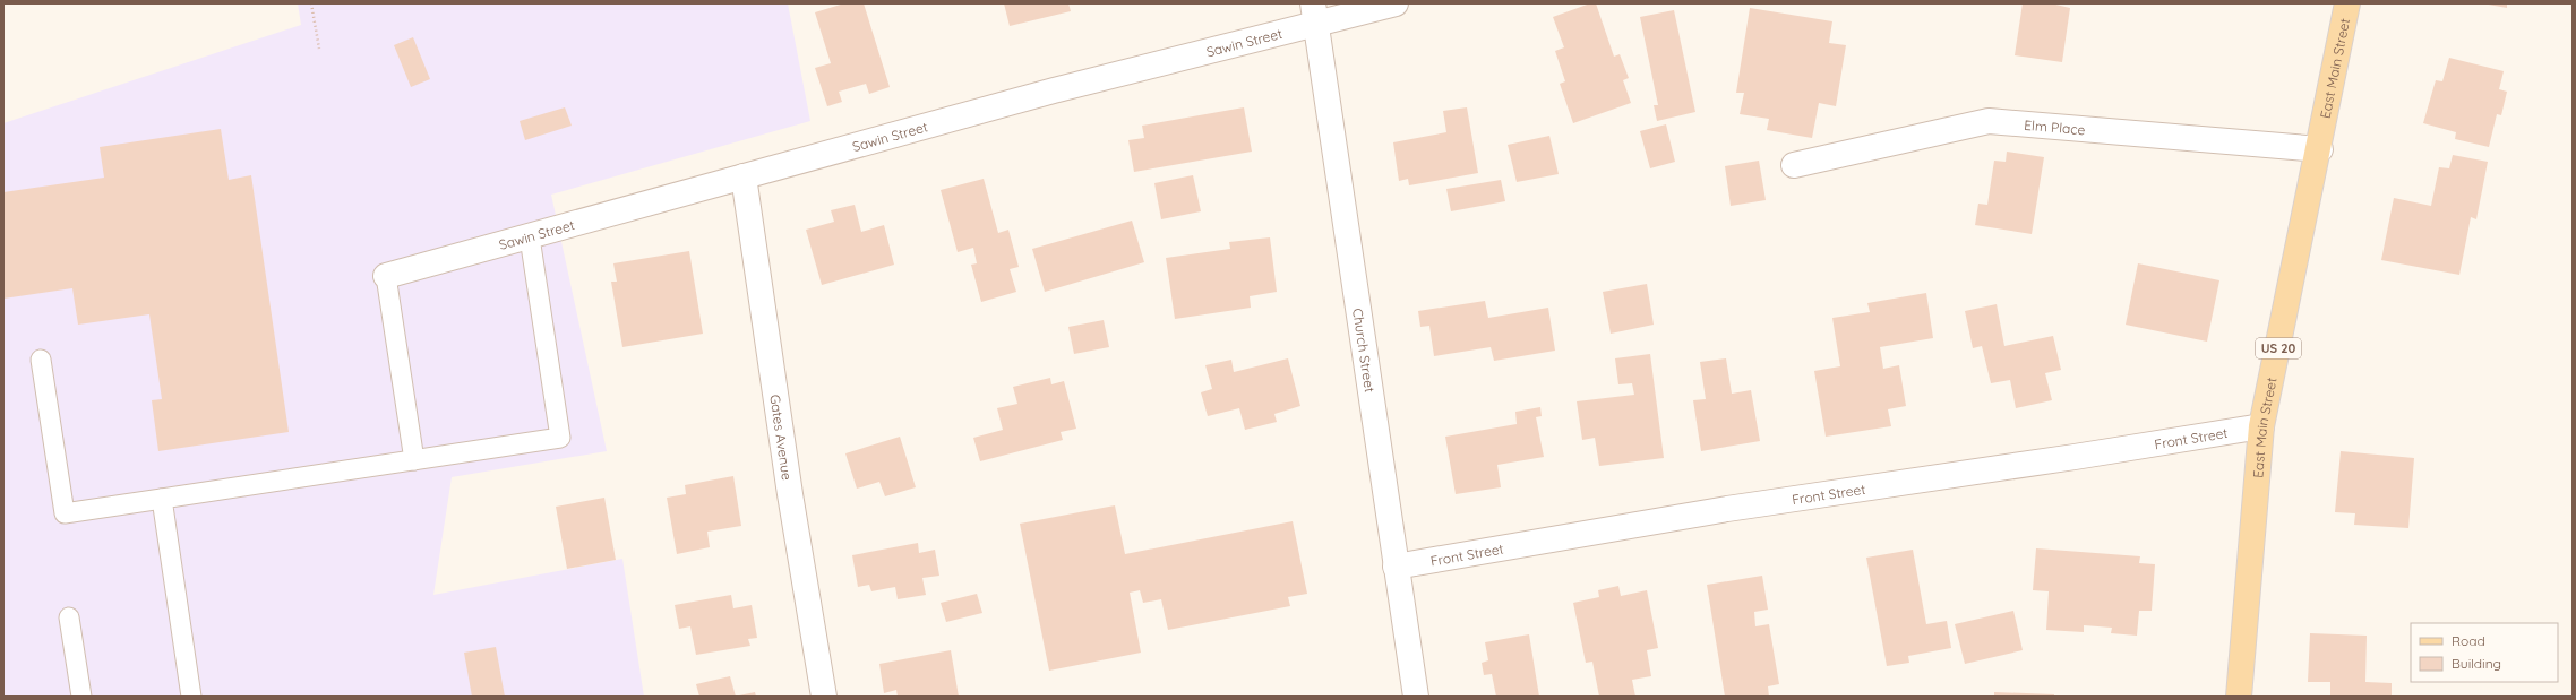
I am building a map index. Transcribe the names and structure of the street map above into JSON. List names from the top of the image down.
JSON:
{
  "streets": {
    "main road": ["East Main Street", "US 20"],
    "street": [
      "Sawin Street",
      "Elm Place",
      "Church Street",
      "Gates Avenue",
      "Front Street"
    ]
  },
  "crossings": [
    ["Sawin Street", "Church Street"],
    ["Sawin Street", "Gates Avenue"],
    ["East Main Street", "Elm Place"],
    ["East Main Street", "Front Street"],
    ["Church Street", "Front Street"]
  ],
  "legend": ["Road", "Building"]
}
